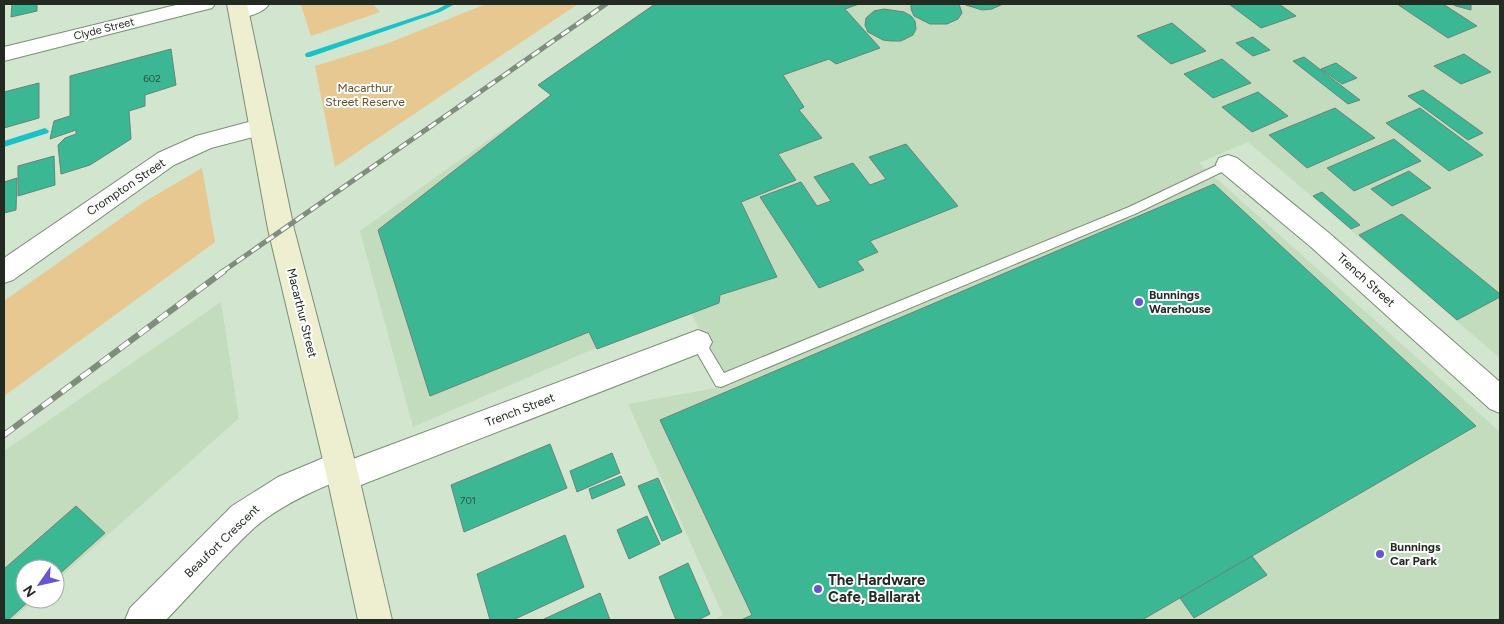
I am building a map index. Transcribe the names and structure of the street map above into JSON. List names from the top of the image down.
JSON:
{
  "streets": {
    "main road": ["Macarthur Street"],
    "street": [
      "Clyde Street",
      "Crompton Street",
      "Trench Street",
      "Beaufort Crescent"
    ]
  },
  "crossings": [
    ["Crompton Street", "Macarthur Street"],
    ["Trench Street", "Macarthur Street"],
    ["Trench Street", "Beaufort Crescent"],
    ["Macarthur Street", "Beaufort Crescent"]
  ],
  "parks": ["Macarthur Street Reserve"],
  "places": ["Bunnings Warehouse", "Bunnings Car Park", "The Hardware Cafe, Ballarat"],
  "house_numbers": ["602", "701"],
  "north": "bottom left"
}
